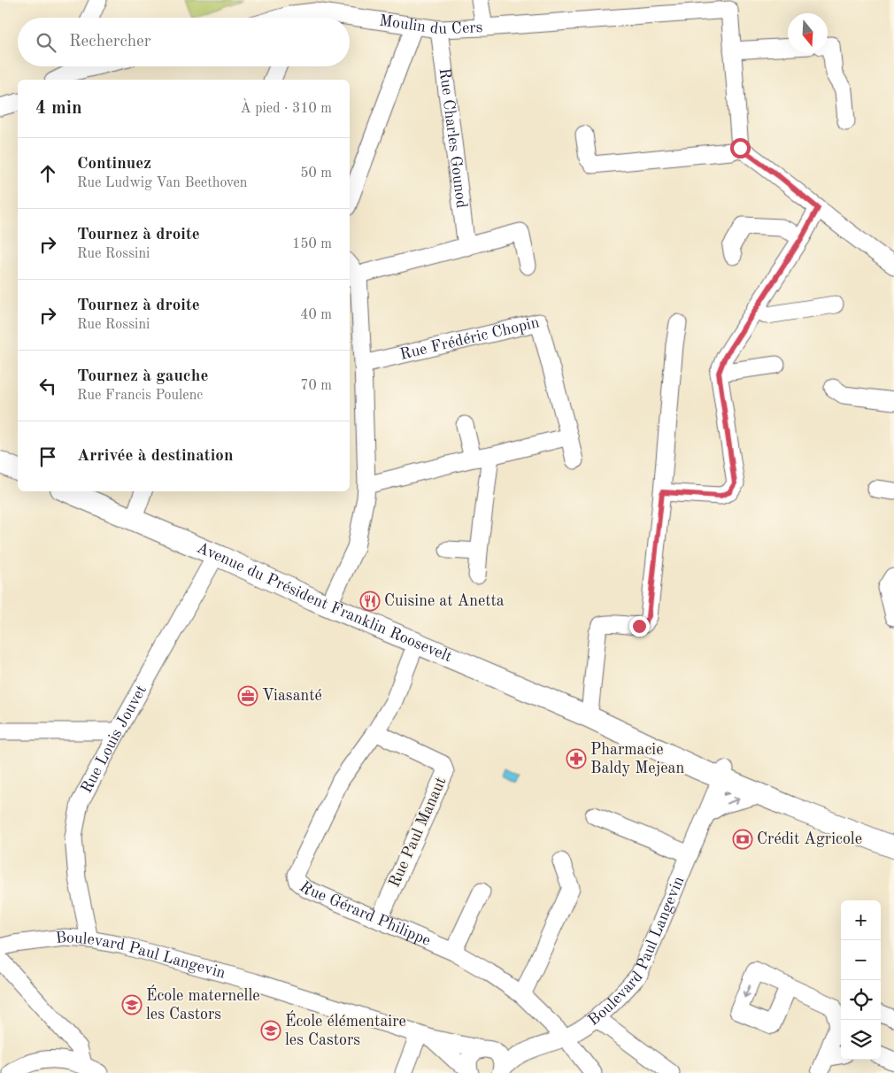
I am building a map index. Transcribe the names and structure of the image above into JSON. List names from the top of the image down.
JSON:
{
  "streets": {
    "main road": ["Avenue du Président Franklin Roosevelt"],
    "street": [
      "Moulin du Cers",
      "Rue Charles Gounod",
      "Rue Frédéric Chopin",
      "Rue Louis Jouvet",
      "Rue Paul Manaut",
      "Rue Gérard Philippe",
      "Boulevard Paul Langevin"
    ]
  },
  "crossings": [
    ["Moulin du Cers", "Rue Charles Gounod"],
    ["Avenue du Président Franklin Roosevelt", "Rue Louis Jouvet"],
    ["Avenue du Président Franklin Roosevelt", "Rue Gérard Philippe"],
    ["Avenue du Président Franklin Roosevelt", "Boulevard Paul Langevin"],
    ["Rue Louis Jouvet", "Boulevard Paul Langevin"],
    ["Rue Paul Manaut", "Rue Gérard Philippe"],
    ["Rue Gérard Philippe", "Boulevard Paul Langevin"]
  ],
  "places": {
    "restaurant": ["Cuisine at Anetta"],
    "office": ["Viasanté"],
    "pharmacy": ["Pharmacie Baldy Mejean"],
    "bank": ["Crédit Agricole"],
    "school or university": ["École maternelle les Castors", "École élémentaire les Castors"]
  },
  "north": "bottom",
  "page": {
    "search": "Rechercher",
    "heading": ["4 min", "À pied · 310 m"],
    "list": [
      ["Continuez", "Rue Ludwig Van Beethoven", "50 m"],
      ["Tournez à droite", "Rue Rossini", "150 m"],
      ["Tournez à droite", "Rue Rossini", "40 m"],
      ["Tournez à gauche", "Rue Francis Poulenc", "70 m"],
      "Arrivée à destination"
    ],
    "map_buttons": ["+", "−"]
  }
}
